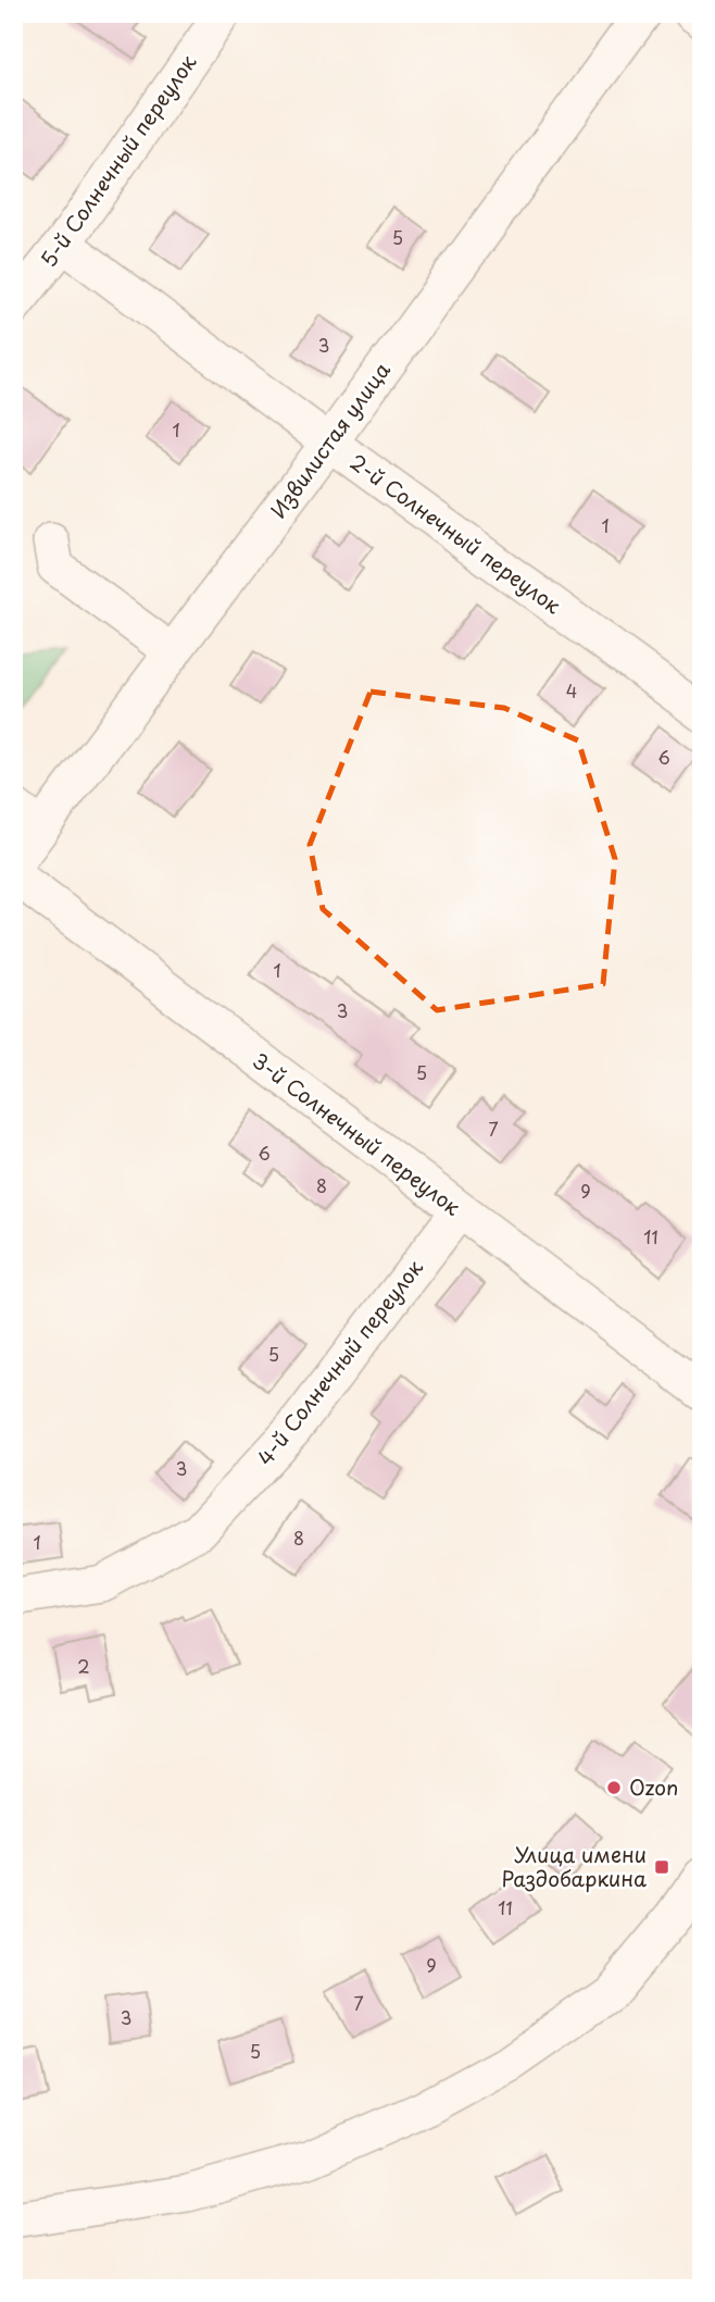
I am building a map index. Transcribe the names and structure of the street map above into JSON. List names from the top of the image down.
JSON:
{
  "streets": {
    "street": [
      "5-й Солнечный переулок",
      "Извилистая улица",
      "2-й Солнечный переулок",
      "3-й Солнечный переулок",
      "4-й Солнечный переулок"
    ]
  },
  "crossings": [
    ["5-й Солнечный переулок", "2-й Солнечный переулок"],
    ["Извилистая улица", "2-й Солнечный переулок"],
    ["3-й Солнечный переулок", "4-й Солнечный переулок"]
  ],
  "places": {
    "other": ["Ozon"],
    "transit": ["Улица имени Раздобаркина"]
  },
  "house_numbers": [
    "5",
    "3",
    "1",
    "1",
    "4",
    "6",
    "1",
    "3",
    "5",
    "7",
    "6",
    "8",
    "9",
    "11",
    "5",
    "3",
    "8",
    "1",
    "2",
    "11",
    "9",
    "7",
    "3",
    "5"
  ]
}
